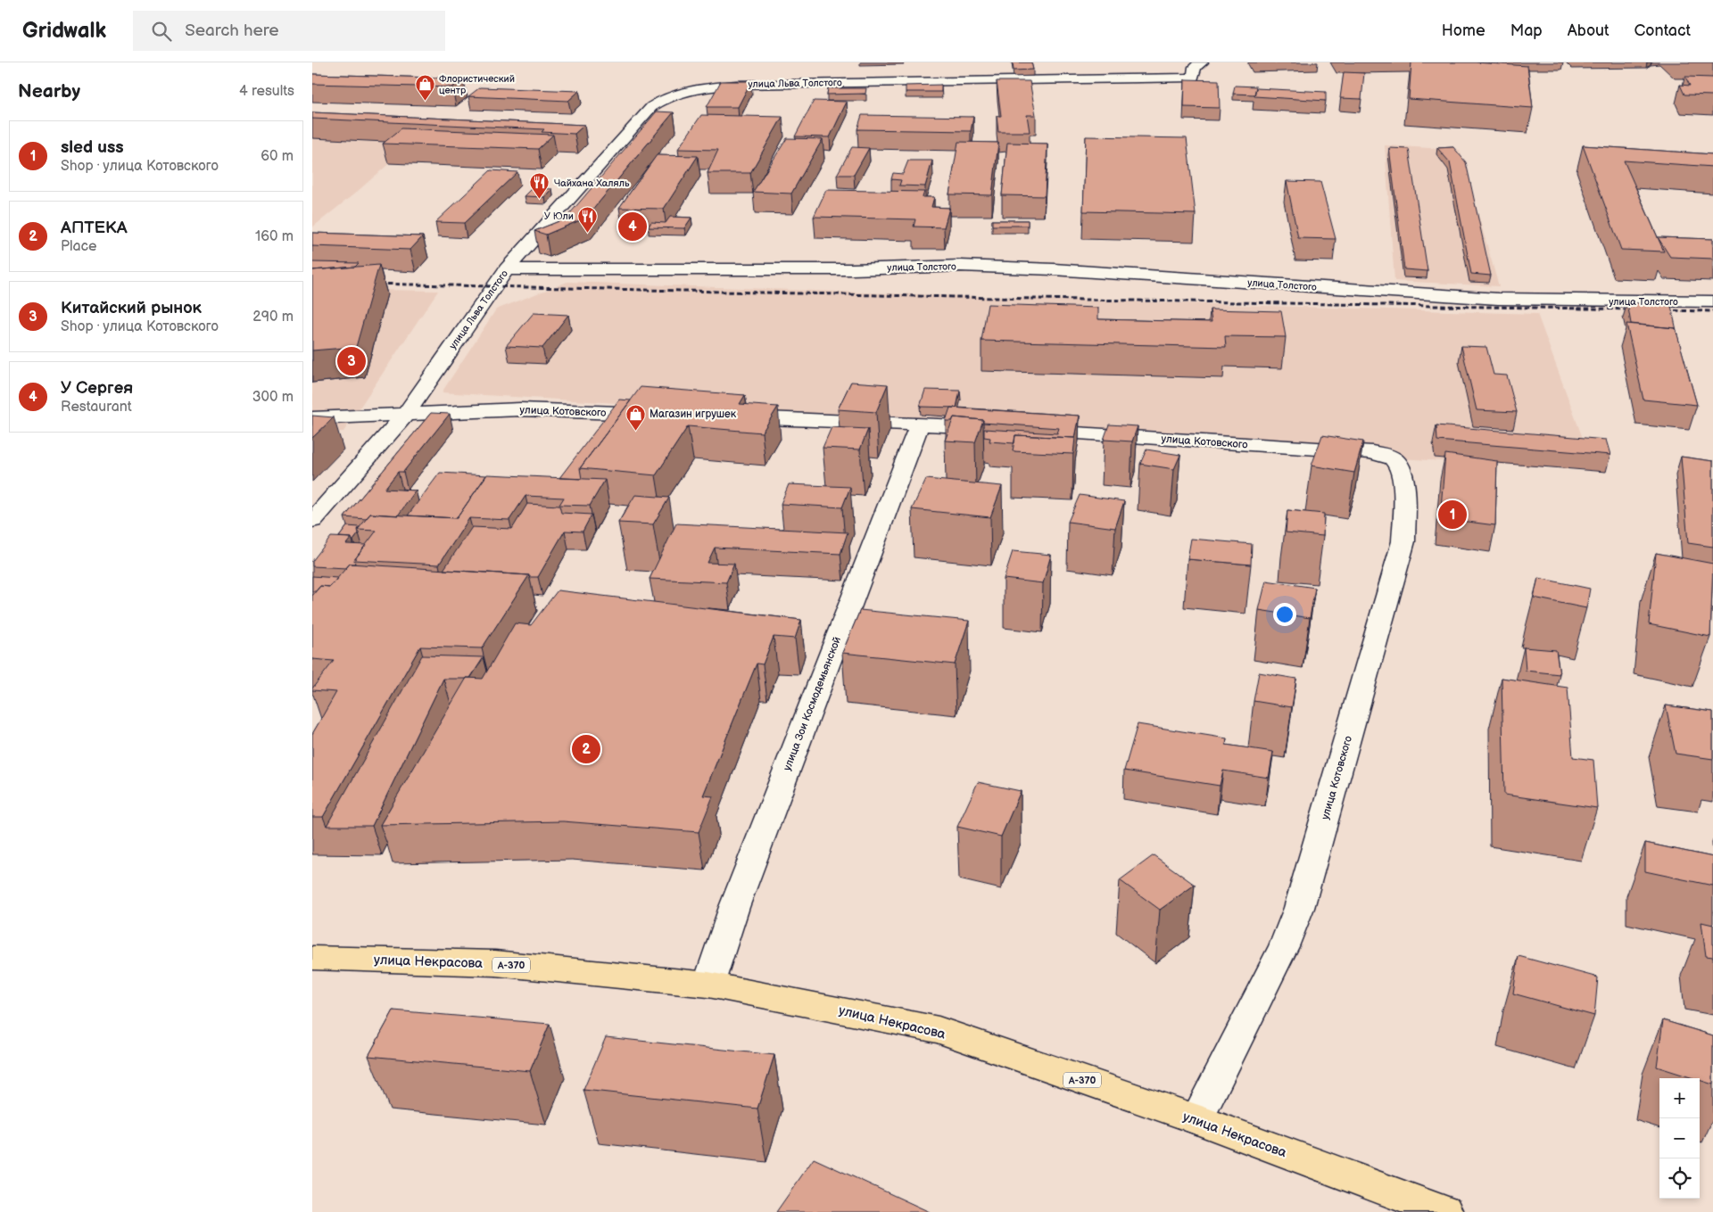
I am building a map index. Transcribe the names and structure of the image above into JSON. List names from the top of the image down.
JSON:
{
  "streets": {
    "highway": ["улица Некрасова", "А-370"],
    "street": [
      "улица Льва Толстого",
      "улица Толстого",
      "улица Котовского",
      "улица Зои Космодемьянской"
    ]
  },
  "crossings": [
    ["улица Льва Толстого", "улица Толстого"],
    ["улица Льва Толстого", "улица Котовского"],
    ["улица Котовского", "улица Зои Космодемьянской"],
    ["улица Котовского", "улица Некрасова"],
    ["улица Зои Космодемьянской", "улица Некрасова"]
  ],
  "places": {
    "shop": ["Флористический центр", "Магазин игрушек"],
    "restaurant": ["Чайхана Халяль", "У Юли"]
  },
  "page": {
    "header": "Gridwalk",
    "search": "Search here",
    "nav": [
      "Home",
      "Map",
      "About",
      "Contact"
    ],
    "heading": ["Nearby", "4 results"],
    "list": [
      {
        "mark": "1",
        "name": "sled uss",
        "note": "Shop · улица Котовского",
        "value": "60 m"
      },
      {
        "mark": "2",
        "name": "АПТЕКА",
        "note": "Place",
        "value": "160 m"
      },
      {
        "mark": "3",
        "name": "Китайский рынок",
        "note": "Shop · улица Котовского",
        "value": "290 m"
      },
      {
        "mark": "4",
        "name": "У Сергея",
        "note": "Restaurant",
        "value": "300 m"
      }
    ],
    "pins": [
      "4",
      "3",
      "1",
      "2"
    ],
    "map_buttons": ["+", "−"]
  }
}
